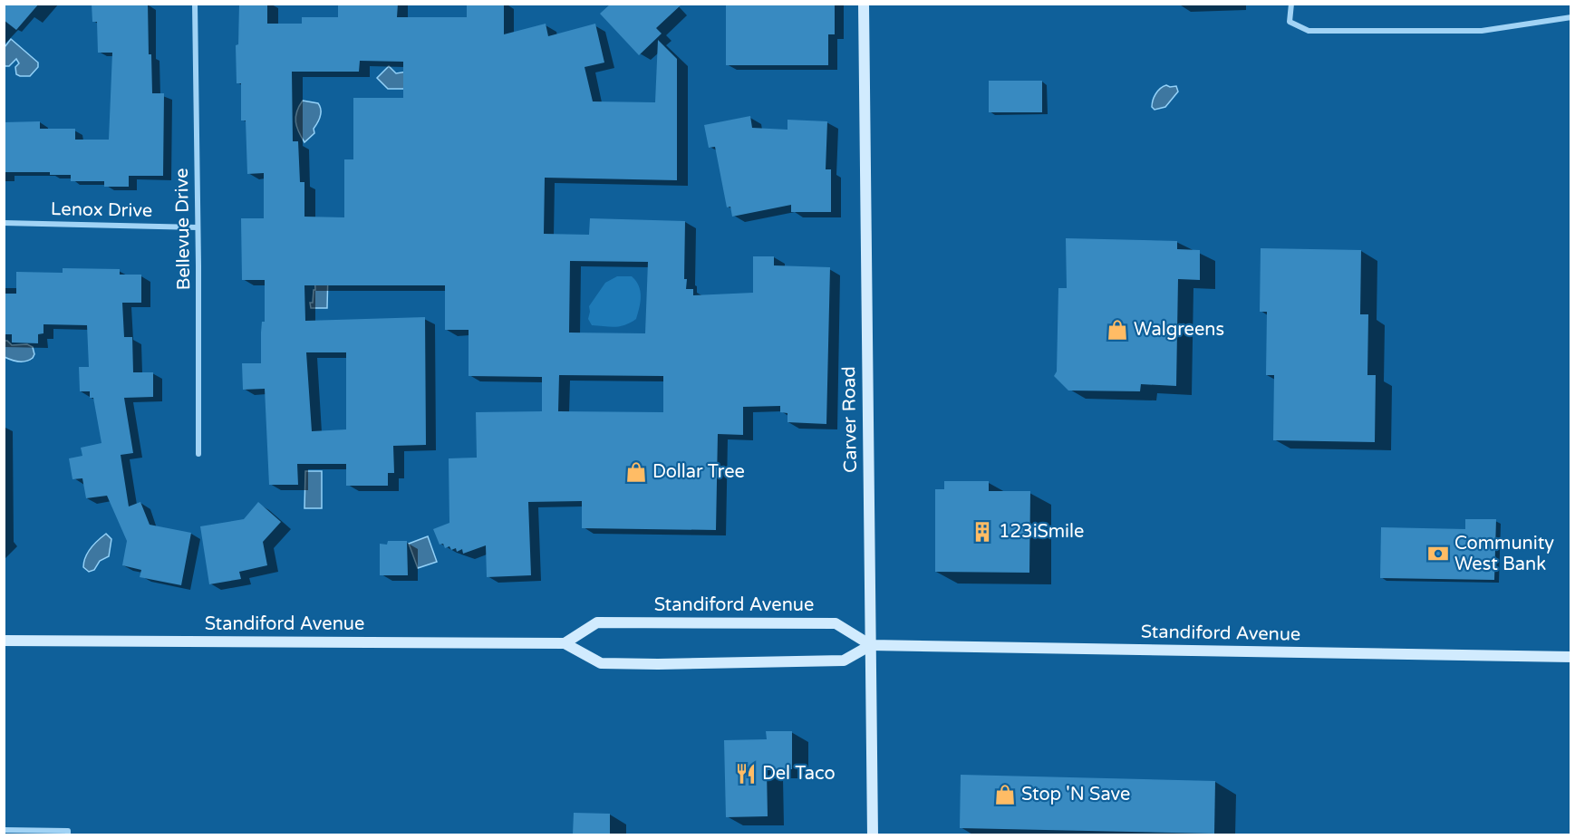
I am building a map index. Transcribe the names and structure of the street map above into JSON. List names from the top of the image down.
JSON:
{
  "streets": {
    "main road": ["Carver Road", "Standiford Avenue"],
    "street": ["Lenox Drive", "Bellevue Drive"]
  },
  "crossings": [
    ["Lenox Drive", "Bellevue Drive"],
    ["Carver Road", "Standiford Avenue"]
  ],
  "places": {
    "shop": ["Walgreens", "Dollar Tree", "Stop 'N Save"],
    "building": ["123iSmile"],
    "bank": ["Community West Bank"],
    "restaurant": ["Del Taco"]
  }
}
